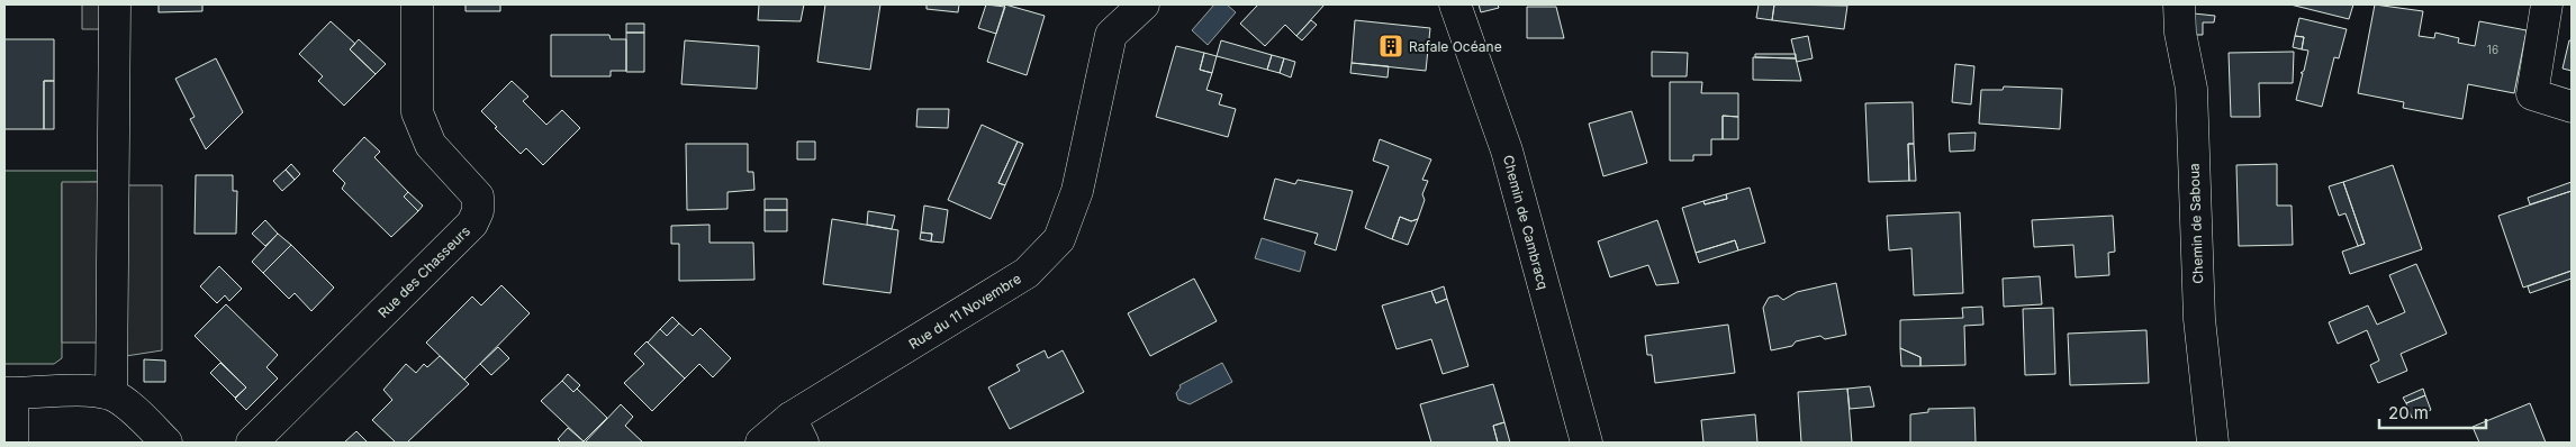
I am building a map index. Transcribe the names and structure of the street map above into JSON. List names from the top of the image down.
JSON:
{
  "streets": {
    "street": [
      "Chemin de Cambracq",
      "Chemin de Saboua",
      "Rue des Chasseurs",
      "Rue du 11 Novembre"
    ]
  },
  "places": {
    "building": ["Rafale Océane"]
  },
  "house_numbers": ["16"],
  "scale_bar": "20 m"
}
